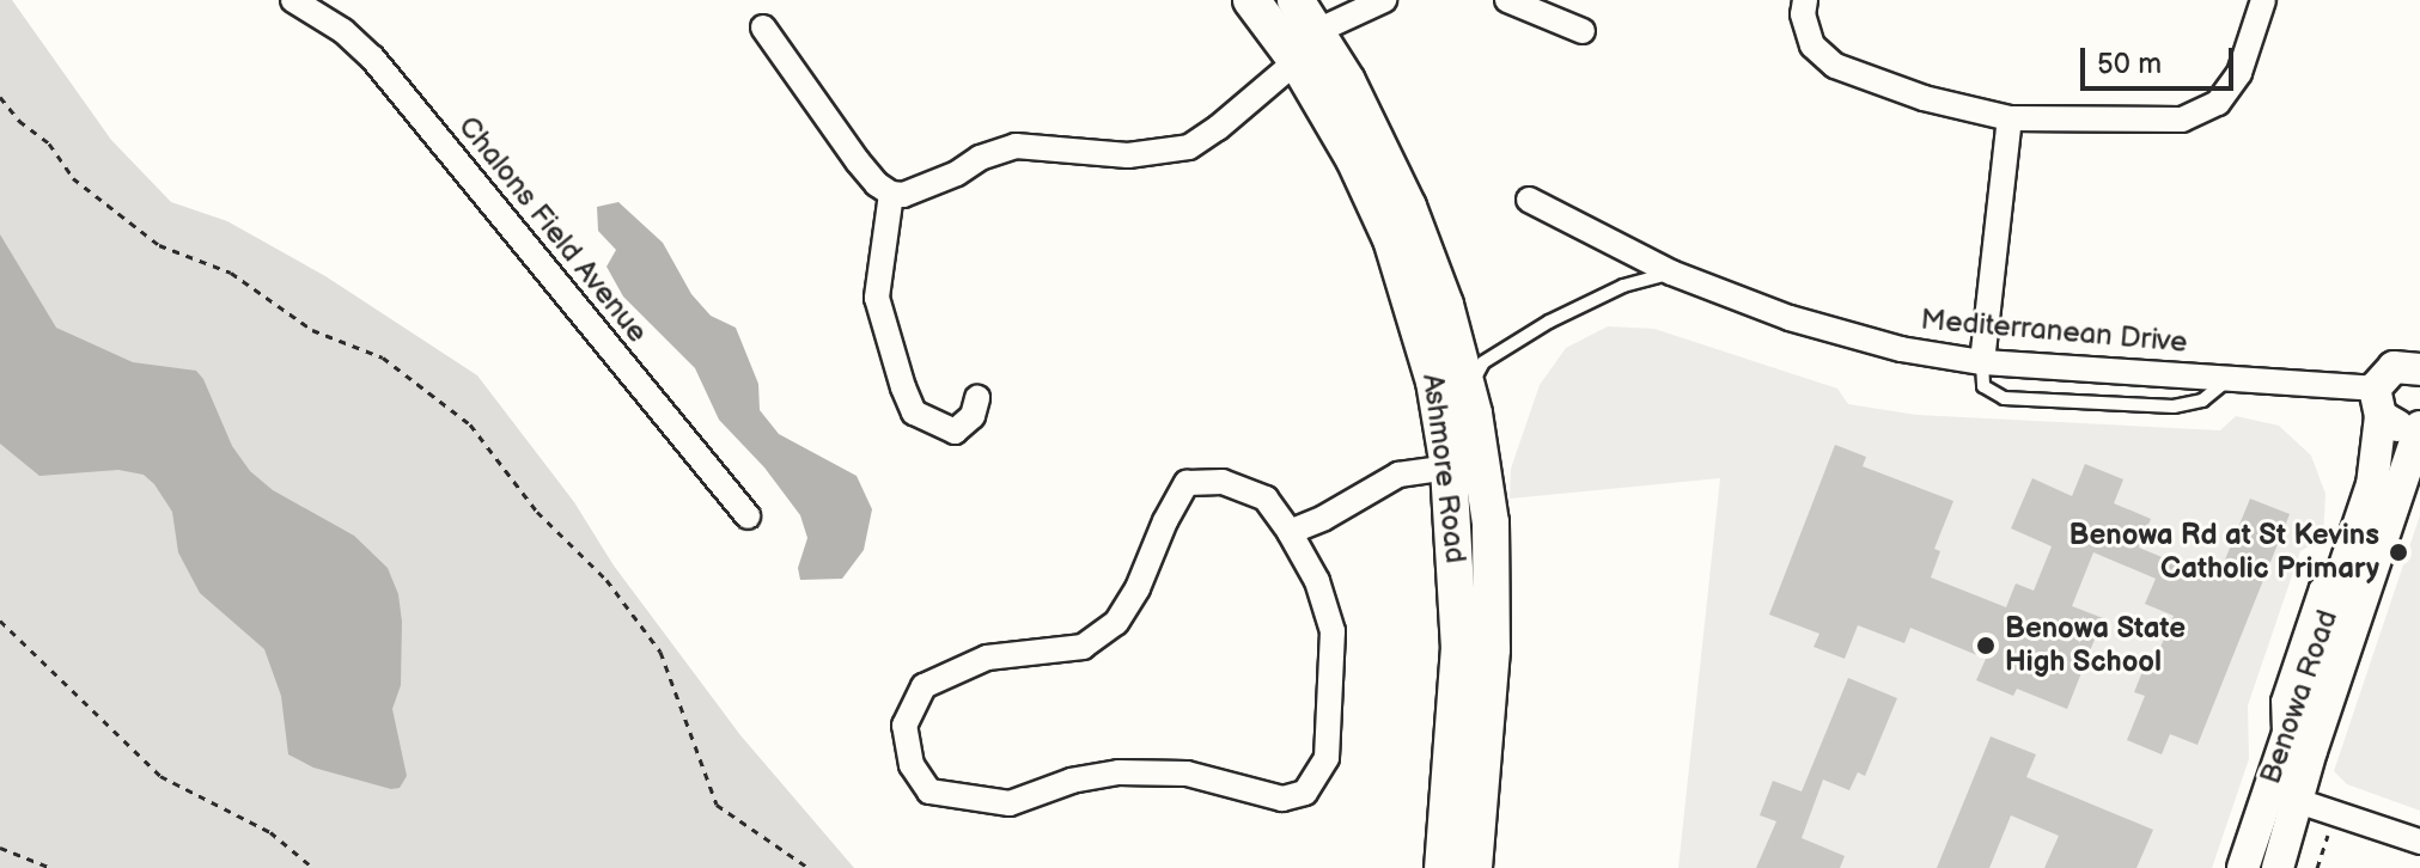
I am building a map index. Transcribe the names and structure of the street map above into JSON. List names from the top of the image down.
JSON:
{
  "streets": {
    "main road": ["Ashmore Road", "Benowa Road"],
    "street": ["Chalons Field Avenue", "Mediterranean Drive"]
  },
  "crossings": [
    ["Mediterranean Drive", "Benowa Road"]
  ],
  "places": ["Benowa Rd at St Kevins Catholic Primary", "Benowa State High School"],
  "scale_bar": "50 m"
}
